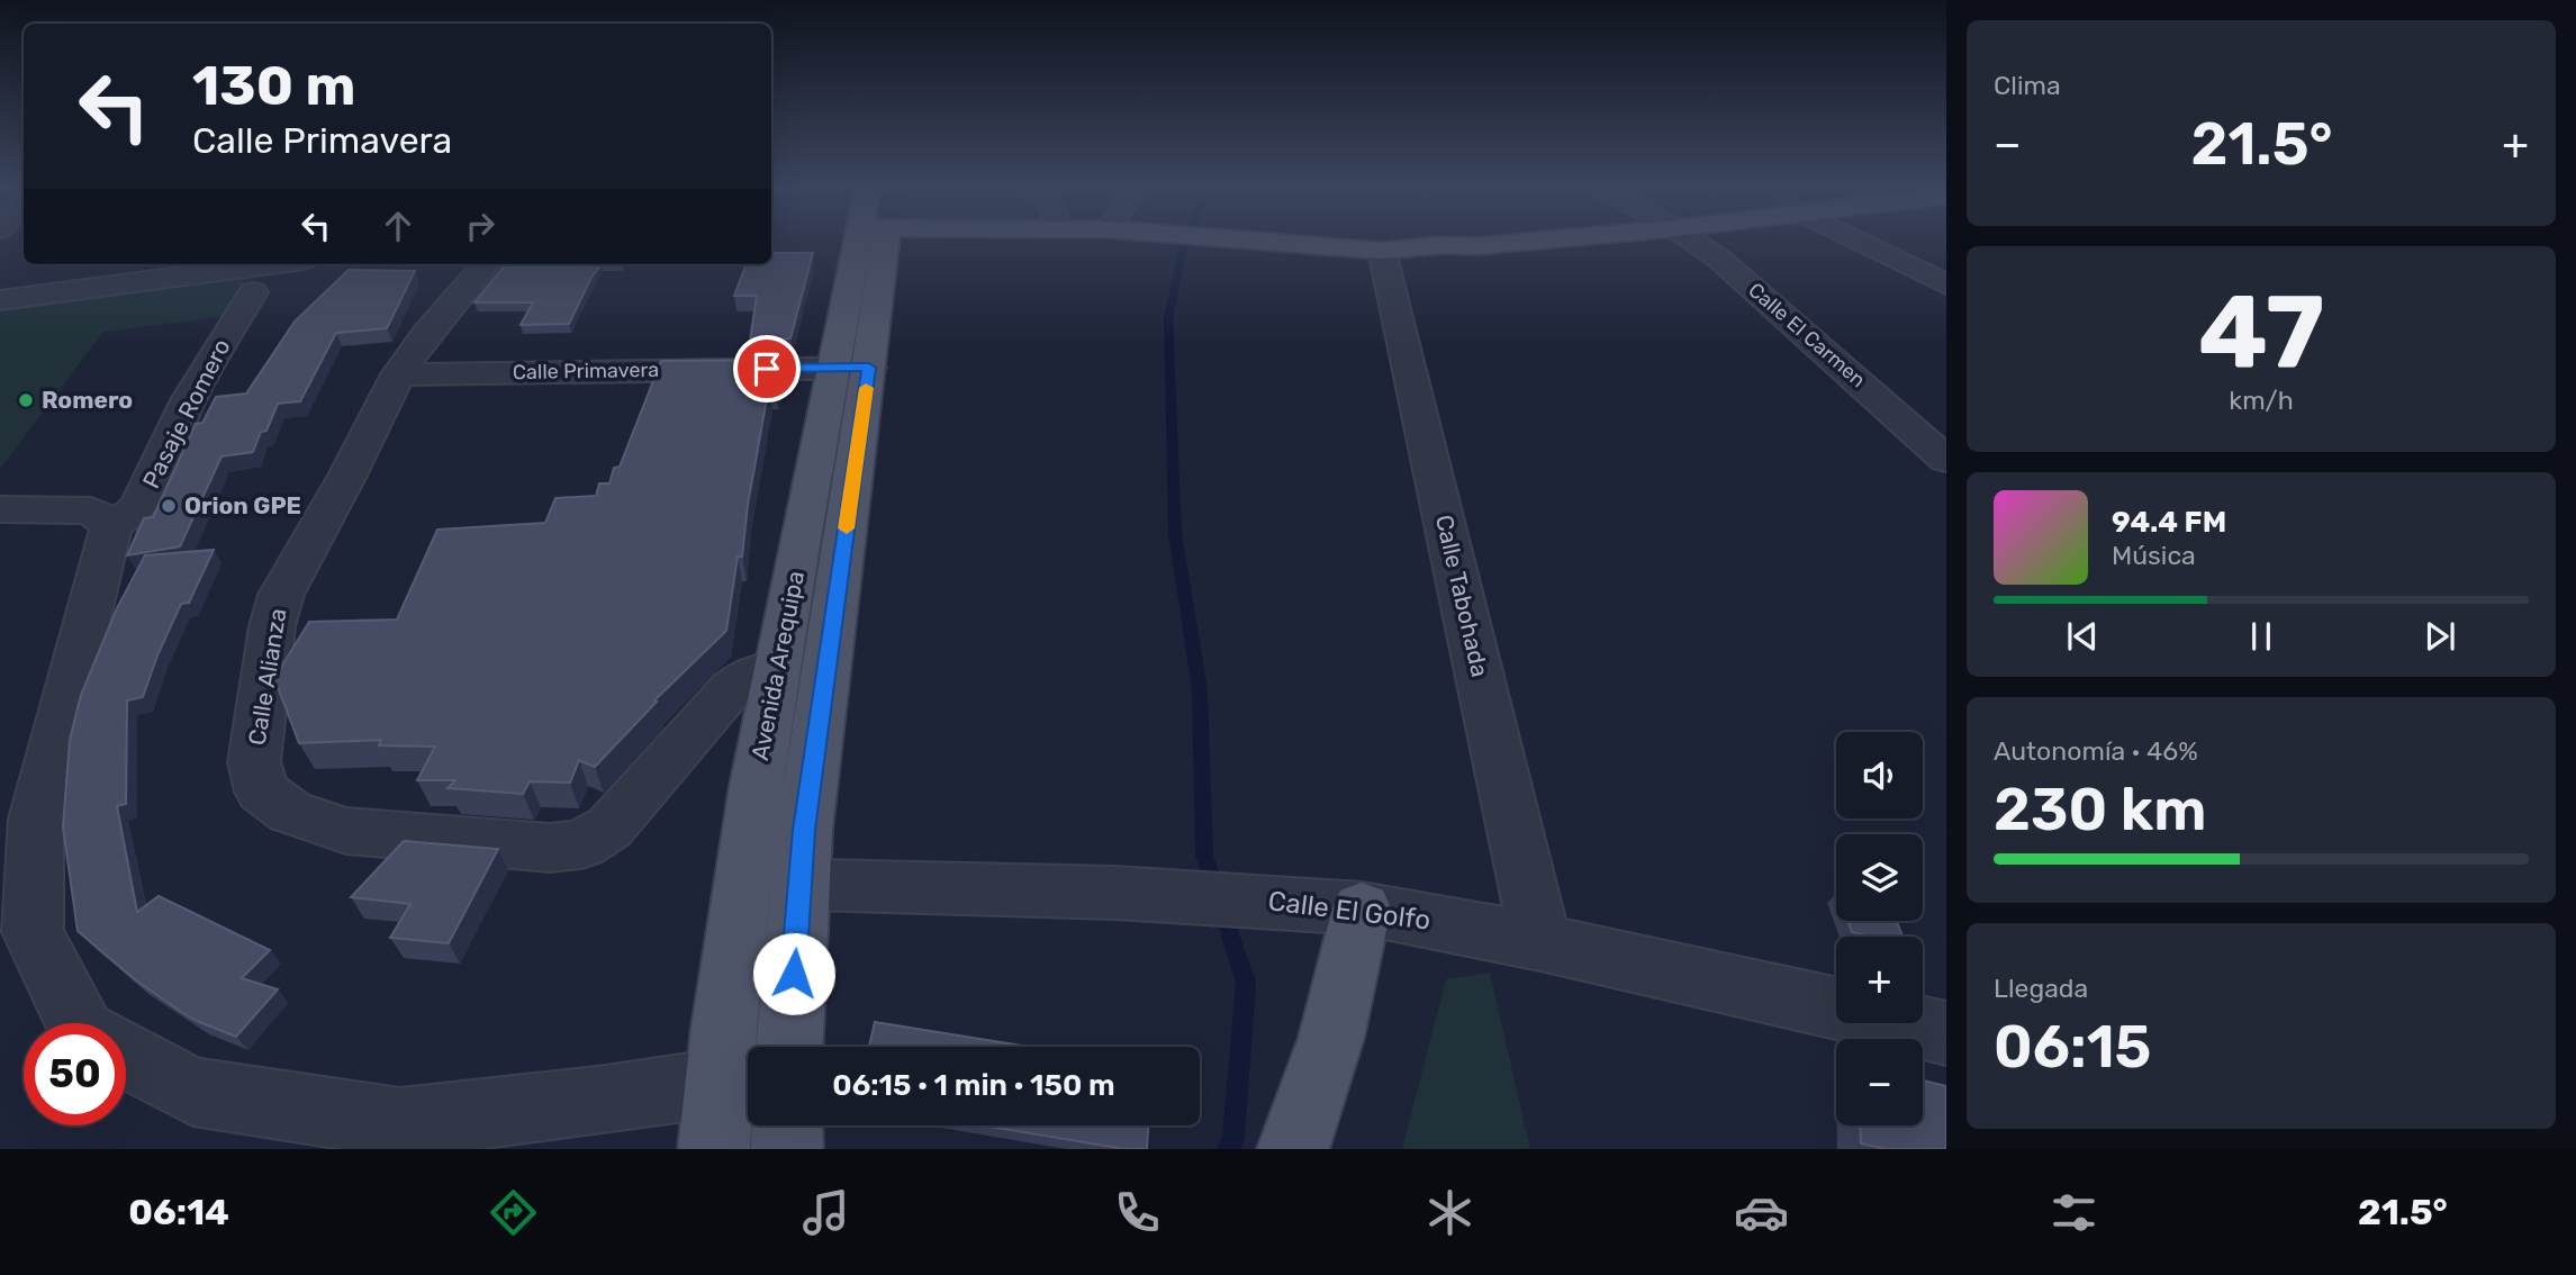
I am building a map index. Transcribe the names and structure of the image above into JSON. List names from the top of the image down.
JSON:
{
  "streets": {
    "main road": ["Avenida Arequipa"],
    "street": [
      "Calle El Carmen",
      "Calle Primavera",
      "Pasaje Romero",
      "Calle Tabohada",
      "Calle Alianza",
      "Calle El Golfo"
    ]
  },
  "crossings": [
    ["Calle Primavera", "Avenida Arequipa"],
    ["Calle Primavera", "Calle Alianza"],
    ["Calle Tabohada", "Calle El Golfo"],
    ["Avenida Arequipa", "Calle Alianza"],
    ["Avenida Arequipa", "Calle El Golfo"]
  ],
  "places": ["Romero", "Orion GPE"],
  "page": {
    "tile": [
      "Clima",
      ["47", "km/h"],
      ["Autonomía · 46%", "230 km"],
      ["Llegada", "06:15"]
    ],
    "turn": ["130 m", "Calle Primavera"],
    "heat": ["−", "21.5°", "+"],
    "song": ["94.4 FM", "Música"],
    "map_buttons": ["+", "−"],
    "limit": "50",
    "trip": "06:15 · 1 min · 150 m",
    "tabs": ["06:14", "21.5°"]
  }
}
